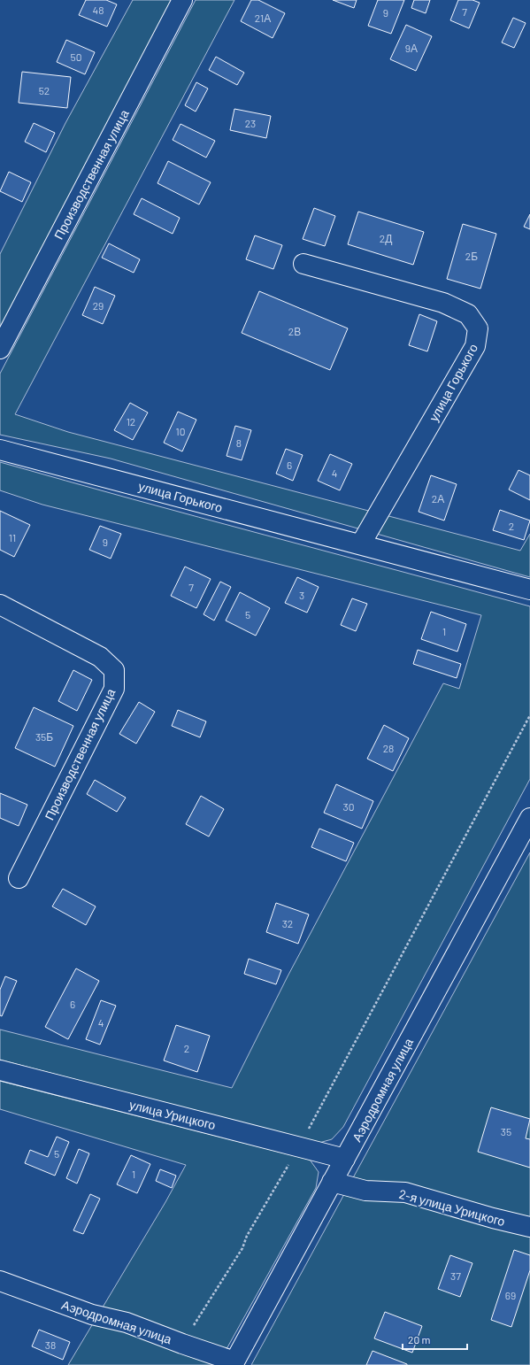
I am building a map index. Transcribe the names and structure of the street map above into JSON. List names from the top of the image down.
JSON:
{
  "streets": {
    "street": [
      "Производственная улица",
      "улица Горького",
      "Аэродромная улица",
      "улица Урицкого",
      "2-я улица Урицкого"
    ]
  },
  "crossings": [
    ["Аэродромная улица", "улица Урицкого"],
    ["Аэродромная улица", "2-я улица Урицкого"]
  ],
  "house_numbers": [
    "48",
    "7",
    "9",
    "21А",
    "9А",
    "50",
    "52",
    "23",
    "2Д",
    "2Б",
    "29",
    "2В",
    "12",
    "10",
    "8",
    "6",
    "4",
    "2А",
    "2",
    "11",
    "9",
    "7",
    "3",
    "5",
    "1",
    "35Б",
    "28",
    "30",
    "32",
    "6",
    "4",
    "2",
    "35",
    "5",
    "1",
    "37",
    "69",
    "38"
  ],
  "scale_bar": "20 m"
}
